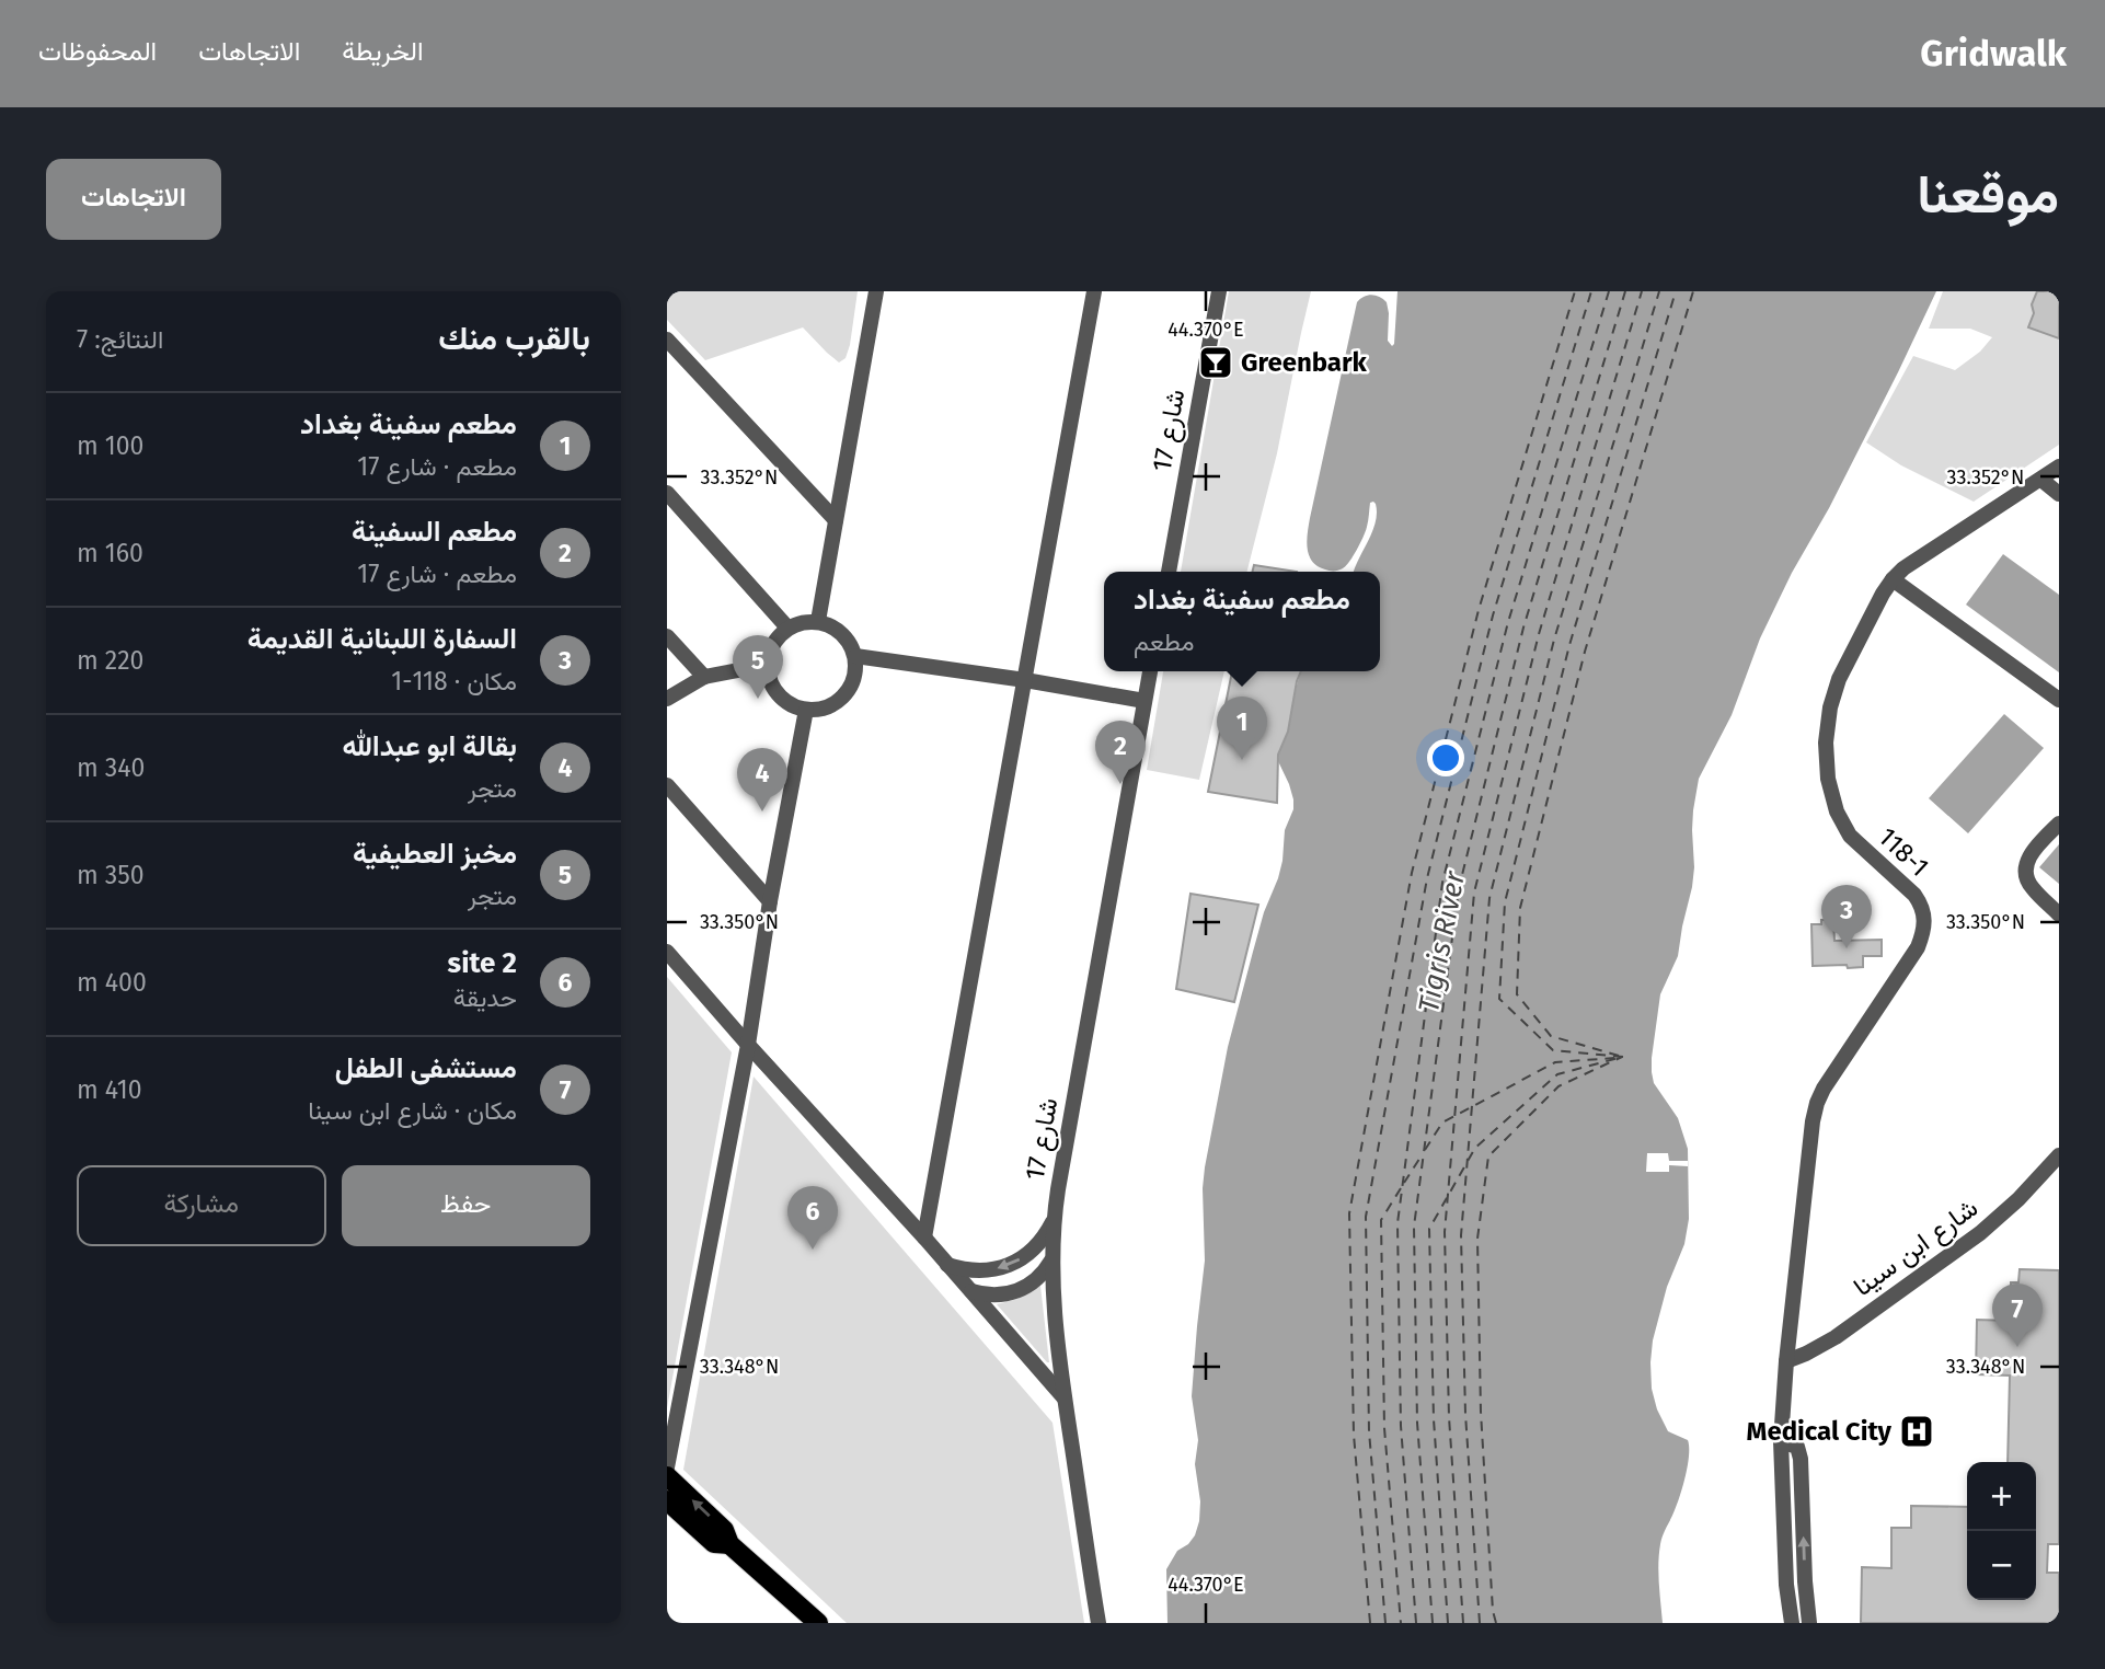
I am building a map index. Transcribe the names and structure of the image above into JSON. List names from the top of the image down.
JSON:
{
  "streets": {
    "street": ["شارع 17", "118-1", "شارع ابن سينا"]
  },
  "crossings": [
    ["118-1", "شارع ابن سينا"]
  ],
  "water": ["Tigris River"],
  "places": {
    "bar": ["Greenbark"],
    "hospital": ["Medical City"]
  },
  "page": {
    "header": "Gridwalk",
    "nav": ["الخريطة", "الاتجاهات", "المحفوظات"],
    "title": "موقعنا",
    "buttons": [
      "الاتجاهات",
      ["حفظ", "مشاركة"]
    ],
    "heading": ["بالقرب منك", "النتائج: 7"],
    "list": [
      {
        "mark": "1",
        "name": "مطعم سفينة بغداد",
        "note": "مطعم · شارع 17",
        "value": "100 m"
      },
      {
        "mark": "2",
        "name": "مطعم السفينة",
        "note": "مطعم · شارع 17",
        "value": "160 m"
      },
      {
        "mark": "3",
        "name": "السفارة اللبنانية القديمة",
        "note": "مكان · 118-1",
        "value": "220 m"
      },
      {
        "mark": "4",
        "name": "بقالة ابو عبدالله",
        "note": "متجر",
        "value": "340 m"
      },
      {
        "mark": "5",
        "name": "مخبز العطيفية",
        "note": "متجر",
        "value": "350 m"
      },
      {
        "mark": "6",
        "name": "site 2",
        "note": "حديقة",
        "value": "400 m"
      },
      {
        "mark": "7",
        "name": "مستشفى الطفل",
        "note": "مكان · شارع ابن سينا",
        "value": "410 m"
      }
    ],
    "popup": ["مطعم سفينة بغداد", "مطعم"],
    "pins": [
      "5",
      "1",
      "2",
      "4",
      "3",
      "6",
      "7"
    ],
    "map_buttons": ["+", "−"]
  },
  "coordinates": [
    "44.370°E",
    "33.352°N",
    "33.350°N",
    "33.348°N"
  ]
}
